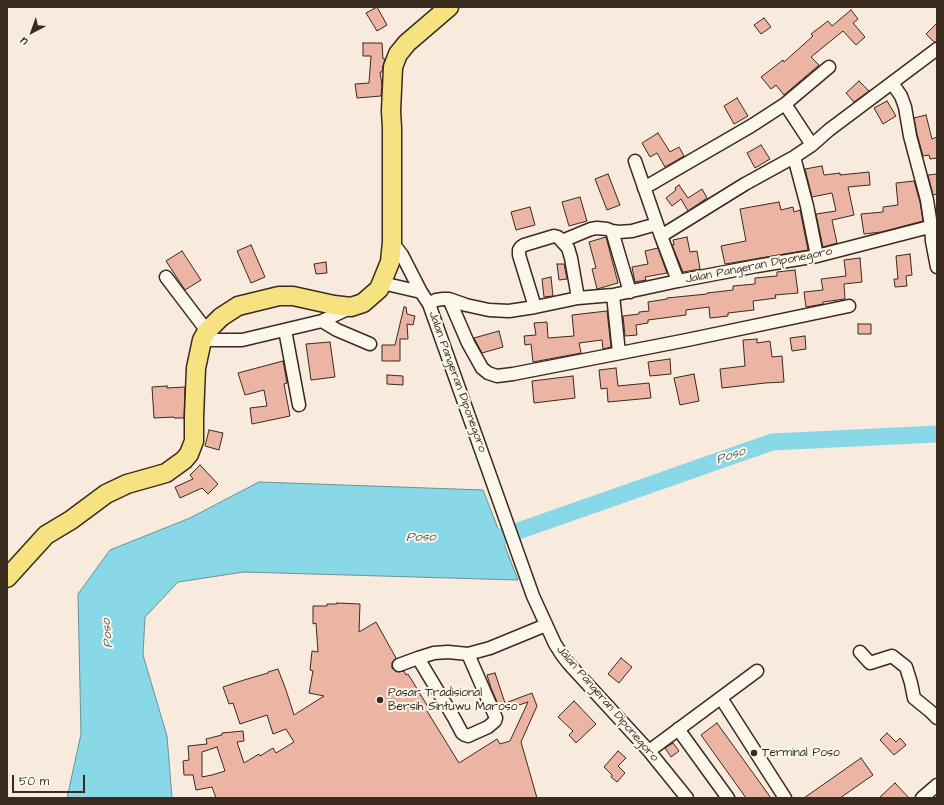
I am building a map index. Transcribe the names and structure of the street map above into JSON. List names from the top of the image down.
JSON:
{
  "streets": {
    "street": ["Jalan Pangeran Diponegoro"]
  },
  "water": ["Poso"],
  "places": ["Pasar Tradisional Bersih Sintuwu Maroso", "Terminal Poso"],
  "scale_bar": "50 m",
  "north": "bottom left"
}
